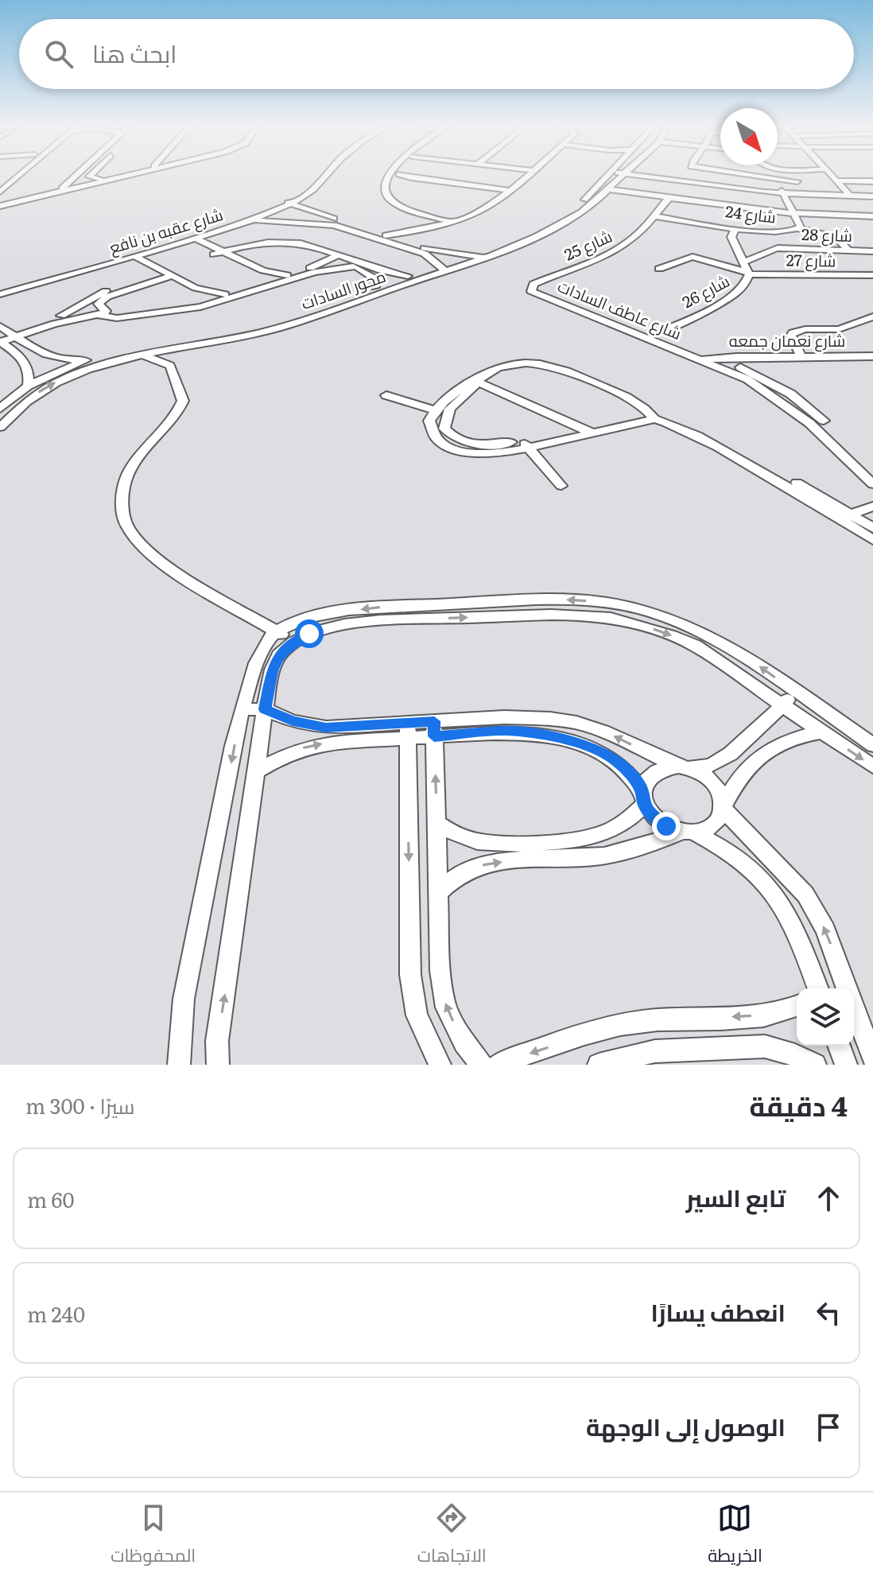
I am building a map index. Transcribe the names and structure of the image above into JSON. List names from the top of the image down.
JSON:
{
  "streets": {
    "street": [
      "شارع 24",
      "شارع عقبه بن نافع",
      "شارع 28",
      "شارع 25",
      "شارع 27",
      "محور السادات",
      "شارع 26",
      "شارع عاطف السادات",
      "شارع نعمان جمعه"
    ]
  },
  "crossings": [
    ["شارع 24", "شارع 25"],
    ["شارع 24", "شارع 26"],
    ["شارع 28", "شارع 26"],
    ["شارع 25", "شارع عاطف السادات"],
    ["شارع 27", "شارع 26"],
    ["شارع 26", "شارع عاطف السادات"],
    ["شارع عاطف السادات", "شارع نعمان جمعه"]
  ],
  "north": "bottom right",
  "page": {
    "search": "ابحث هنا",
    "heading": ["4 دقيقة", "سيرًا · 300 m"],
    "list": [
      ["تابع السير", "60 m"],
      ["انعطف يسارًا", "240 m"],
      "الوصول إلى الوجهة"
    ],
    "nav": ["الخريطة", "الاتجاهات", "المحفوظات"]
  }
}
